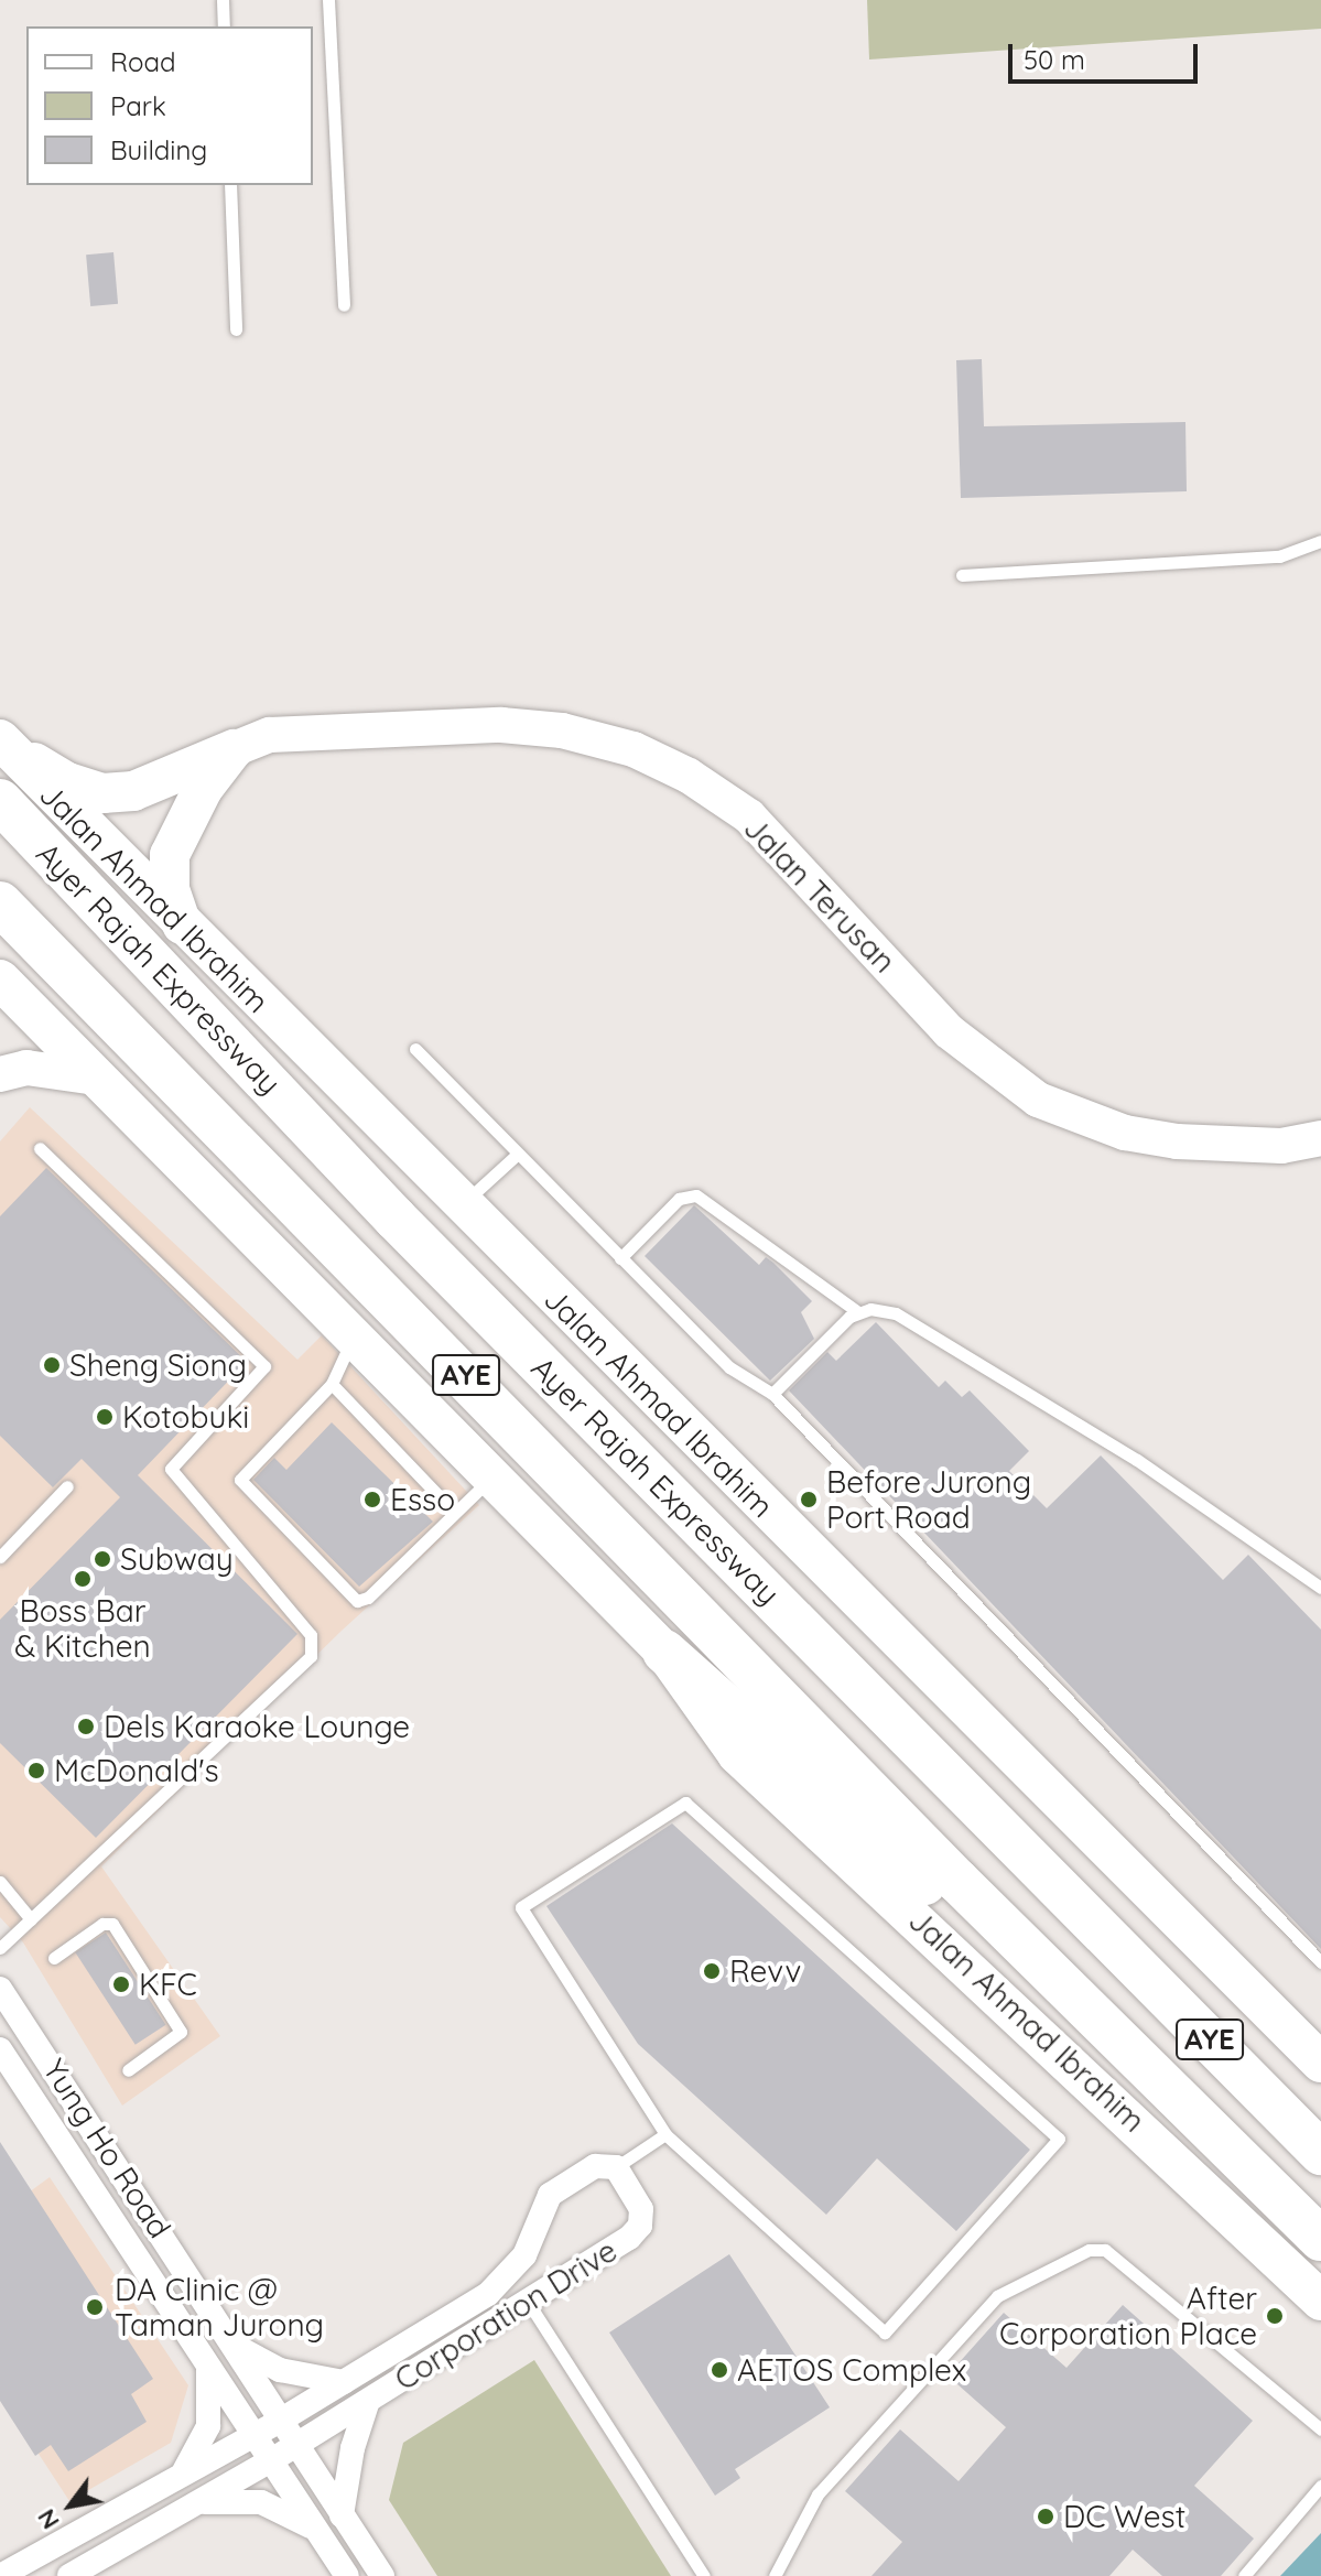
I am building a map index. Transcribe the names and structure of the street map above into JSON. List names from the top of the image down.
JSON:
{
  "streets": {
    "highway": ["Ayer Rajah Expressway", "AYE"],
    "main road": ["Jalan Ahmad Ibrahim"],
    "street": ["Jalan Terusan", "Yung Ho Road", "Corporation Drive"]
  },
  "crossings": [
    ["Yung Ho Road", "Corporation Drive"]
  ],
  "places": [
    "Sheng Siong",
    "Kotobuki",
    "Esso",
    "Before Jurong Port Road",
    "Subway",
    "Boss Bar & Kitchen",
    "Dels Karaoke Lounge",
    "McDonald's",
    "Revv",
    "KFC",
    "DA Clinic @ Taman Jurong",
    "After Corporation Place",
    "AETOS Complex",
    "DC West"
  ],
  "legend": ["Road", "Park", "Building"],
  "scale_bar": "50 m",
  "north": "bottom left"
}
